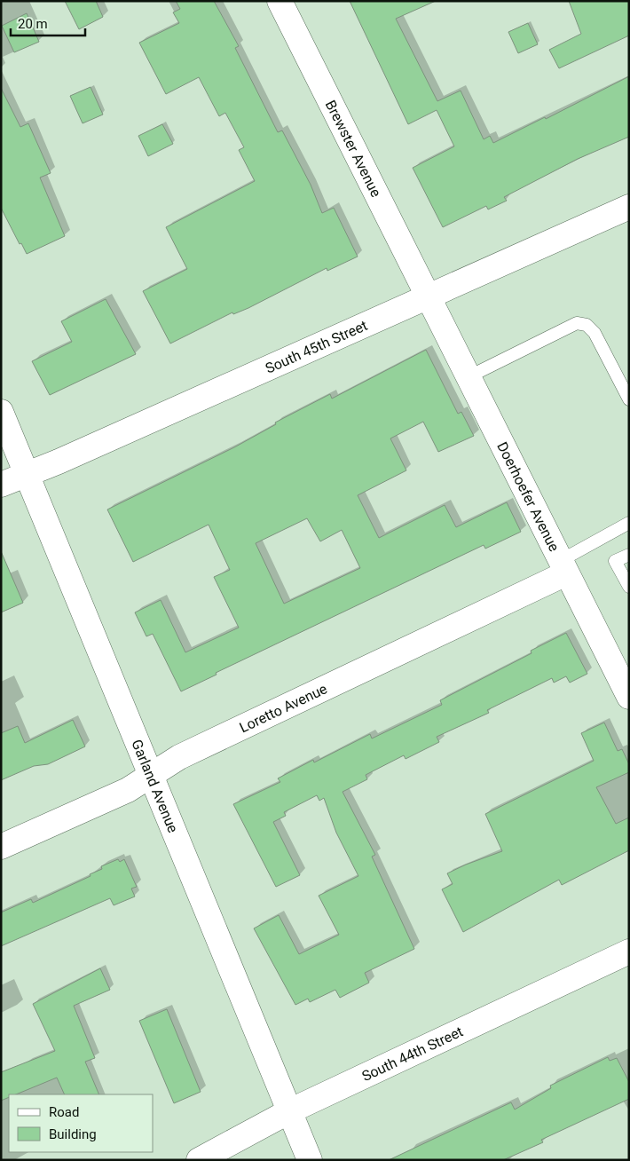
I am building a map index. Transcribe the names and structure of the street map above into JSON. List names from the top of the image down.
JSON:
{
  "streets": {
    "street": [
      "Brewster Avenue",
      "South 45th Street",
      "Doerhoefer Avenue",
      "Loretto Avenue",
      "Garland Avenue",
      "South 44th Street"
    ]
  },
  "crossings": [
    ["Brewster Avenue", "South 45th Street"],
    ["Brewster Avenue", "Doerhoefer Avenue"],
    ["South 45th Street", "Doerhoefer Avenue"],
    ["South 45th Street", "Garland Avenue"],
    ["Doerhoefer Avenue", "Loretto Avenue"],
    ["Loretto Avenue", "Garland Avenue"],
    ["Garland Avenue", "South 44th Street"]
  ],
  "legend": ["Road", "Building"],
  "scale_bar": "20 m"
}
